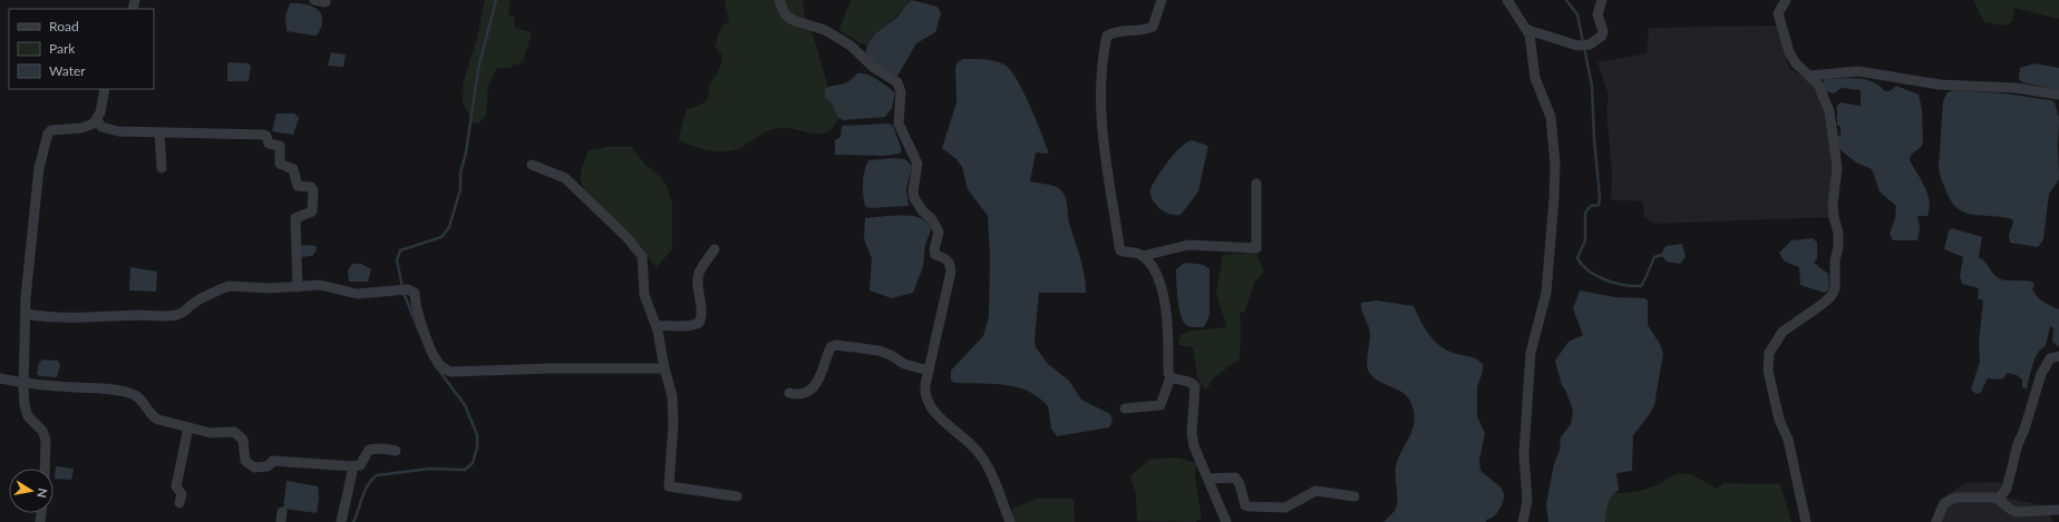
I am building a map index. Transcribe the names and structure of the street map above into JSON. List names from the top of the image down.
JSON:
{
  "legend": ["Road", "Park", "Water"],
  "north": "right"
}
